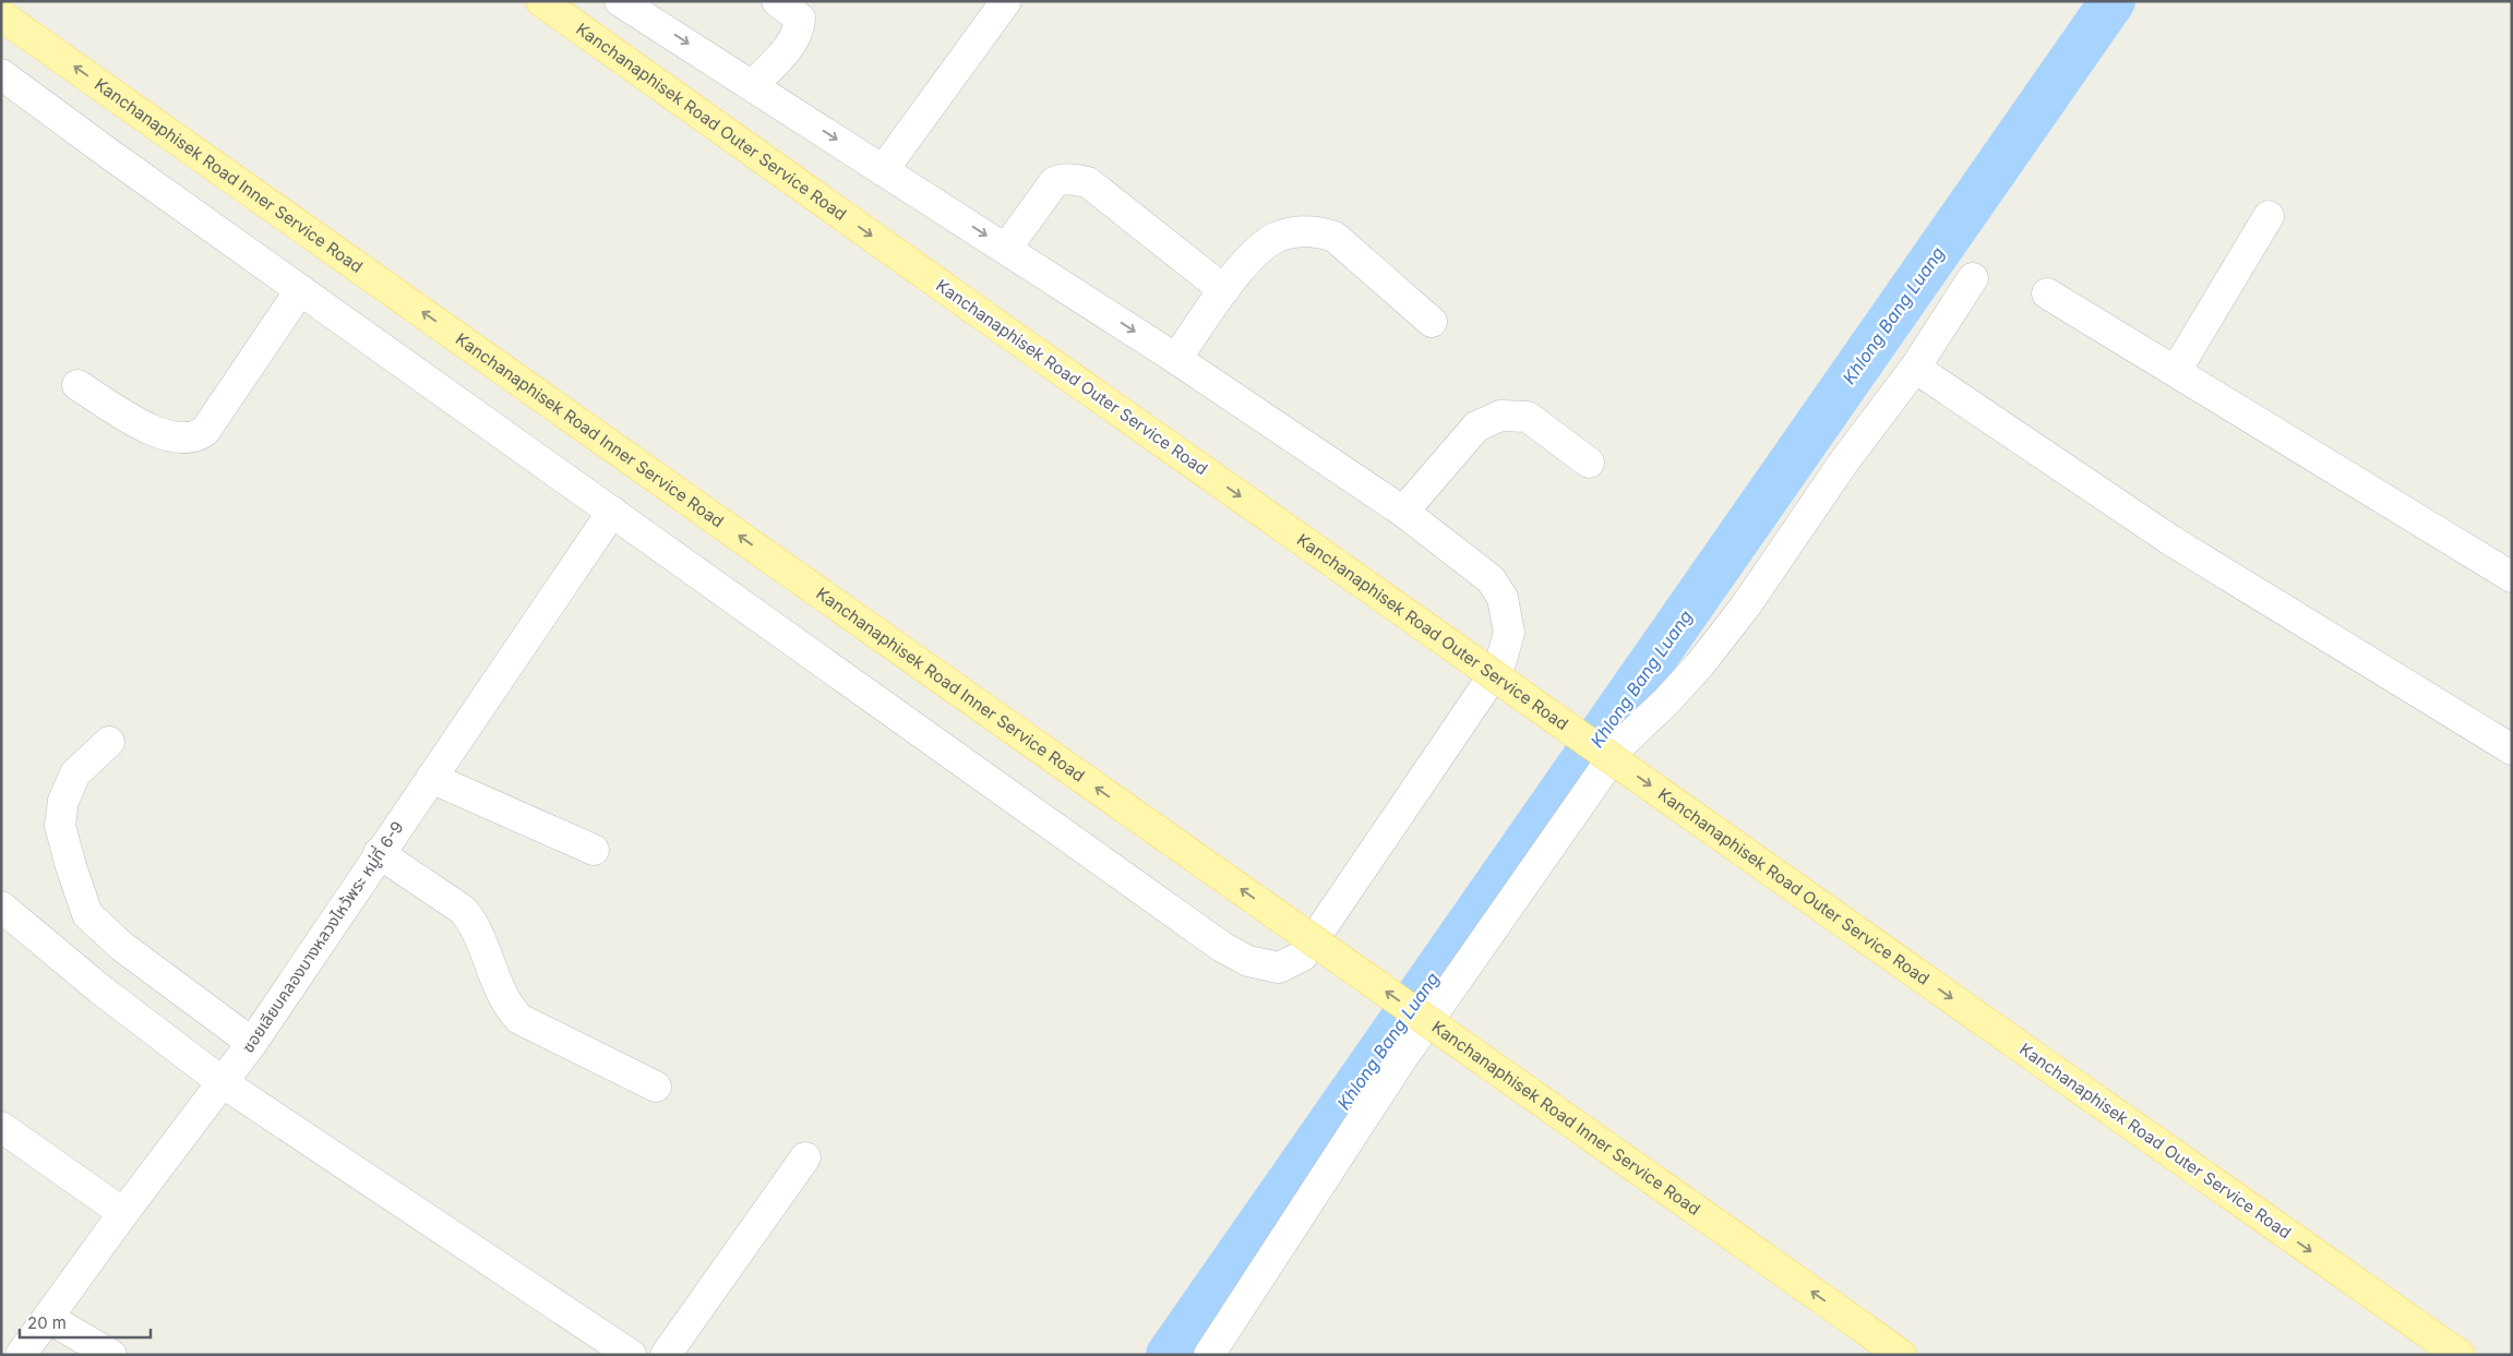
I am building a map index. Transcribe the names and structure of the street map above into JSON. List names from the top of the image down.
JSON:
{
  "streets": {
    "main road": ["Kanchanaphisek Road Outer Service Road", "Kanchanaphisek Road Inner Service Road"],
    "street": ["ซอยเลียบคลองบางหลวงไหว้พระ หมู่ที่ 6-9"]
  },
  "one_way": ["Kanchanaphisek Road Outer Service Road", "Kanchanaphisek Road Inner Service Road"],
  "water": ["Khlong Bang Luang"],
  "scale_bar": "20 m"
}
